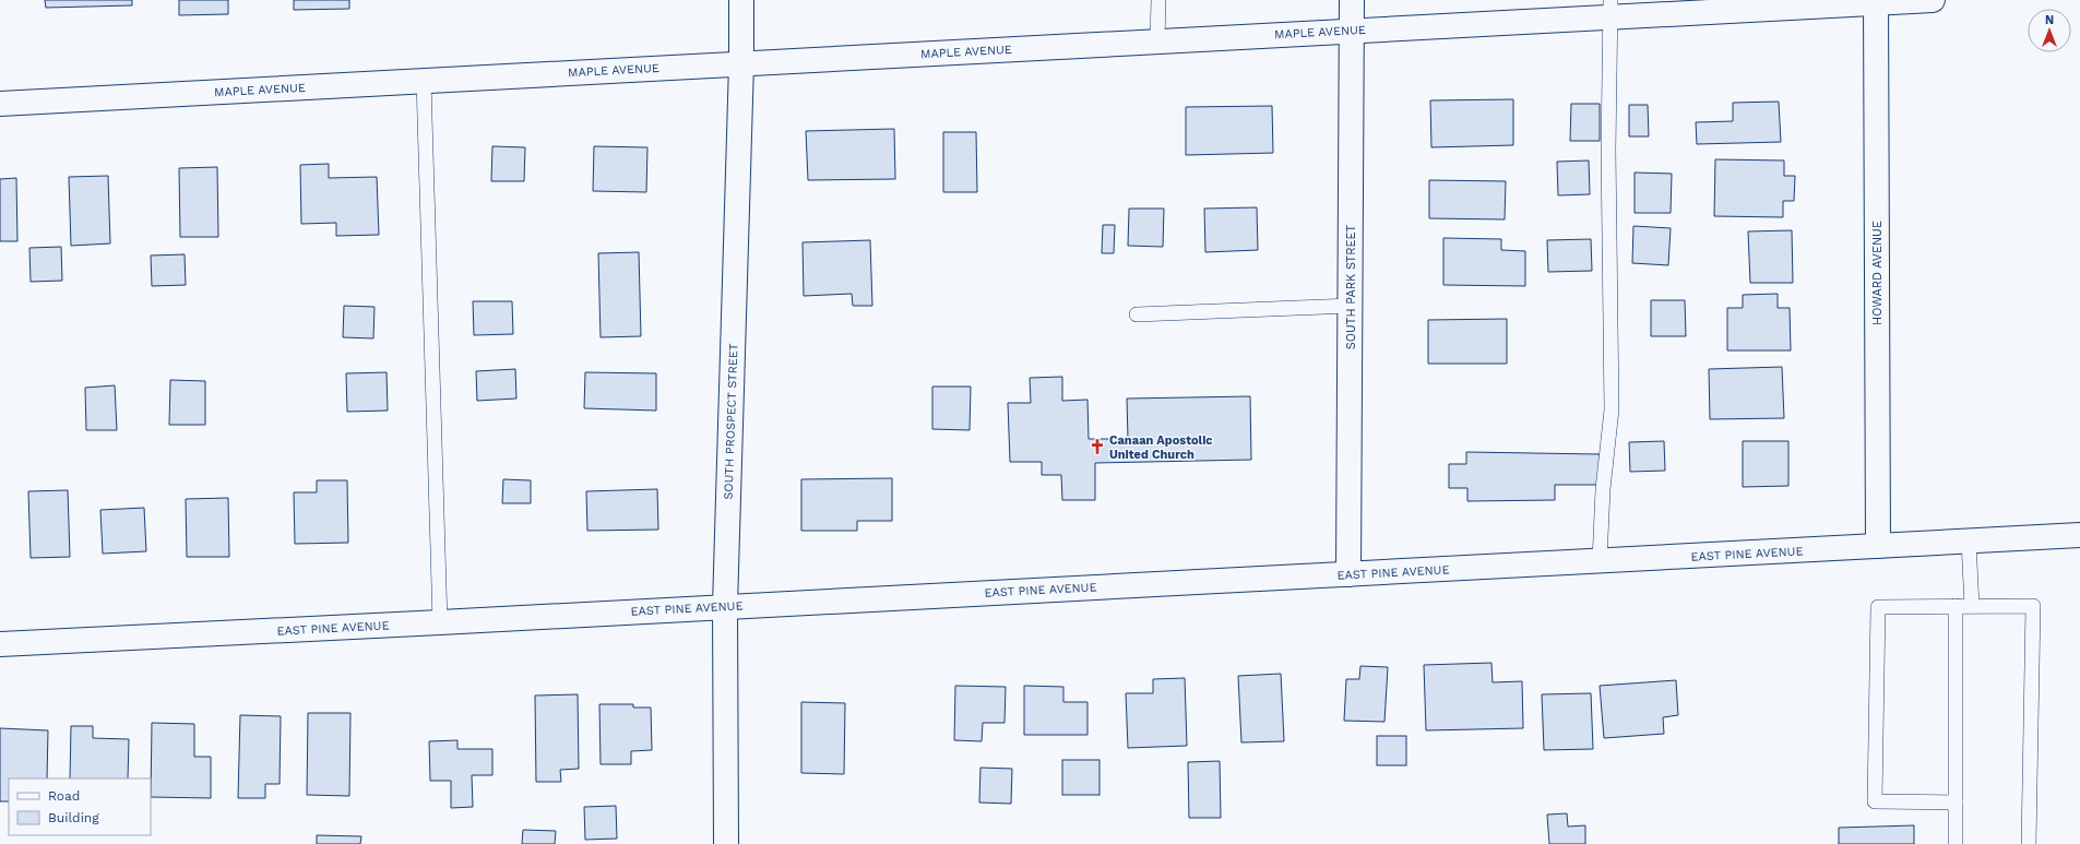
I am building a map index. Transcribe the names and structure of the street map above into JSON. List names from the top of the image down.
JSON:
{
  "streets": {
    "street": [
      "MAPLE AVENUE",
      "HOWARD AVENUE",
      "SOUTH PARK STREET",
      "SOUTH PROSPECT STREET",
      "EAST PINE AVENUE"
    ]
  },
  "crossings": [
    ["MAPLE AVENUE", "HOWARD AVENUE"],
    ["MAPLE AVENUE", "SOUTH PARK STREET"],
    ["MAPLE AVENUE", "SOUTH PROSPECT STREET"],
    ["HOWARD AVENUE", "EAST PINE AVENUE"],
    ["SOUTH PARK STREET", "EAST PINE AVENUE"],
    ["SOUTH PROSPECT STREET", "EAST PINE AVENUE"]
  ],
  "places": {
    "church": ["Canaan Apostolic United Church"]
  },
  "legend": ["Road", "Building"],
  "north": "top"
}
